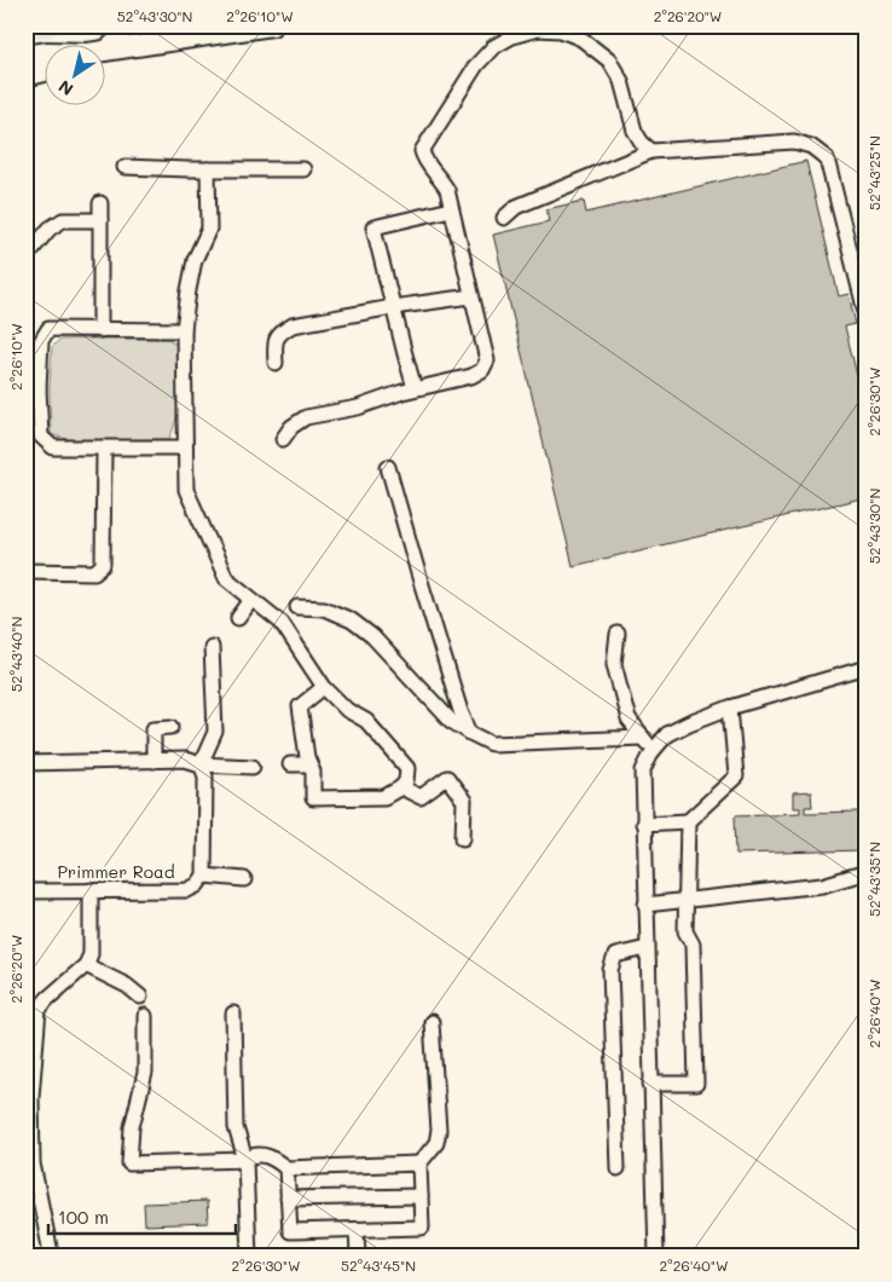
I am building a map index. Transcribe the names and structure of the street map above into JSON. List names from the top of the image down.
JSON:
{
  "streets": {
    "street": ["Primmer Road"]
  },
  "scale_bar": "100 m",
  "north": "bottom left",
  "coordinates": [
    "52°43'30\"N",
    "2°26'10\"W",
    "2°26'20\"W",
    "52°43'25\"N",
    "2°26'30\"W",
    "52°43'40\"N",
    "52°43'35\"N",
    "2°26'40\"W",
    "52°43'45\"N"
  ]
}
